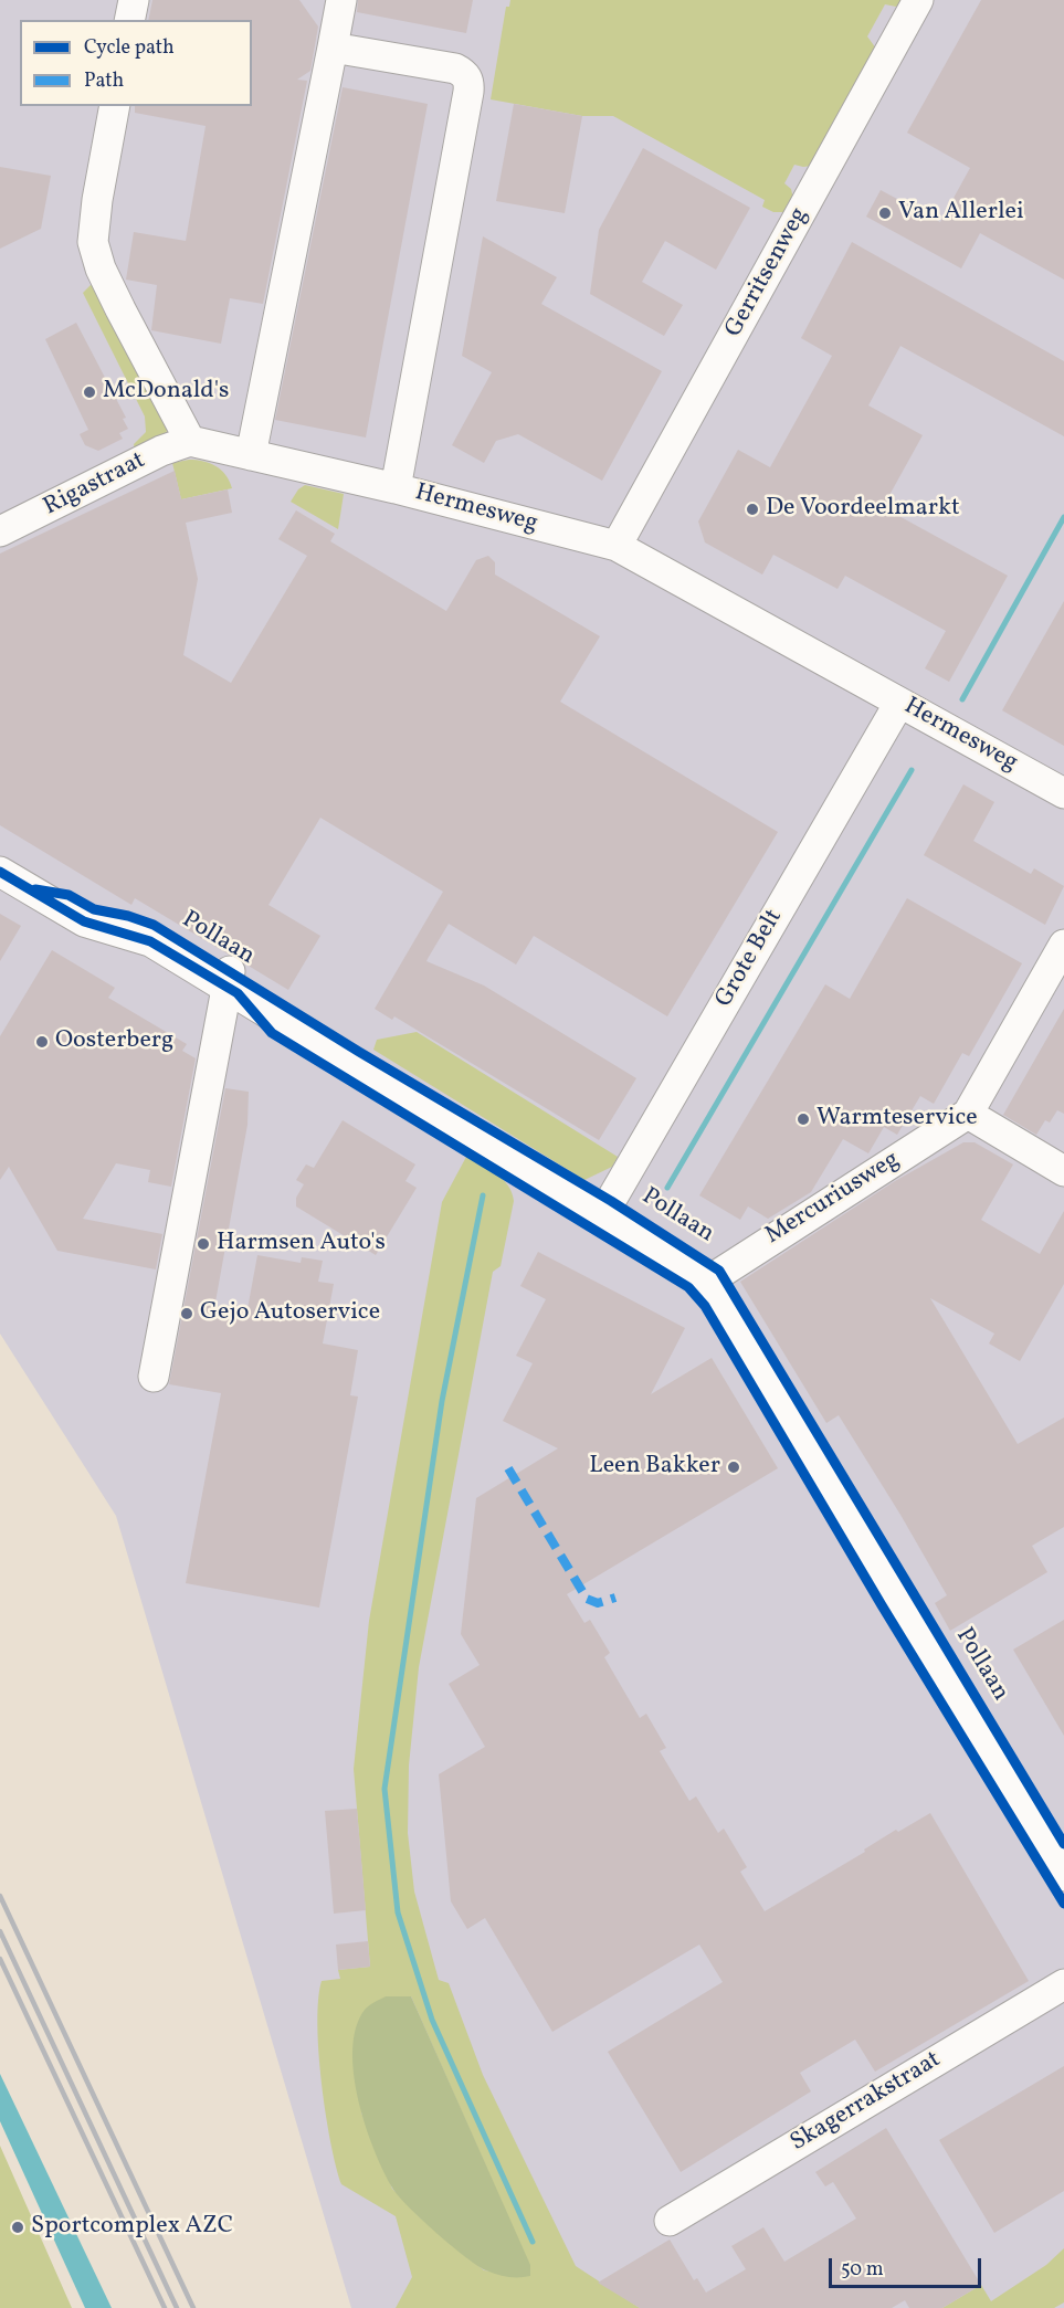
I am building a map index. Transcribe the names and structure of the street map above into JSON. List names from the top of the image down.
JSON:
{
  "streets": {
    "street": [
      "Gerritsenweg",
      "Rigastraat",
      "Hermesweg",
      "Pollaan",
      "Grote Belt",
      "Mercuriusweg",
      "Skagerrakstraat"
    ]
  },
  "crossings": [
    ["Gerritsenweg", "Hermesweg"],
    ["Rigastraat", "Hermesweg"],
    ["Hermesweg", "Grote Belt"],
    ["Pollaan", "Grote Belt"],
    ["Pollaan", "Mercuriusweg"]
  ],
  "places": [
    "Van Allerlei",
    "McDonald's",
    "De Voordeelmarkt",
    "Oosterberg",
    "Warmteservice",
    "Harmsen Auto's",
    "Gejo Autoservice",
    "Leen Bakker",
    "Sportcomplex AZC"
  ],
  "legend": ["Cycle path", "Path"],
  "scale_bar": "50 m"
}
